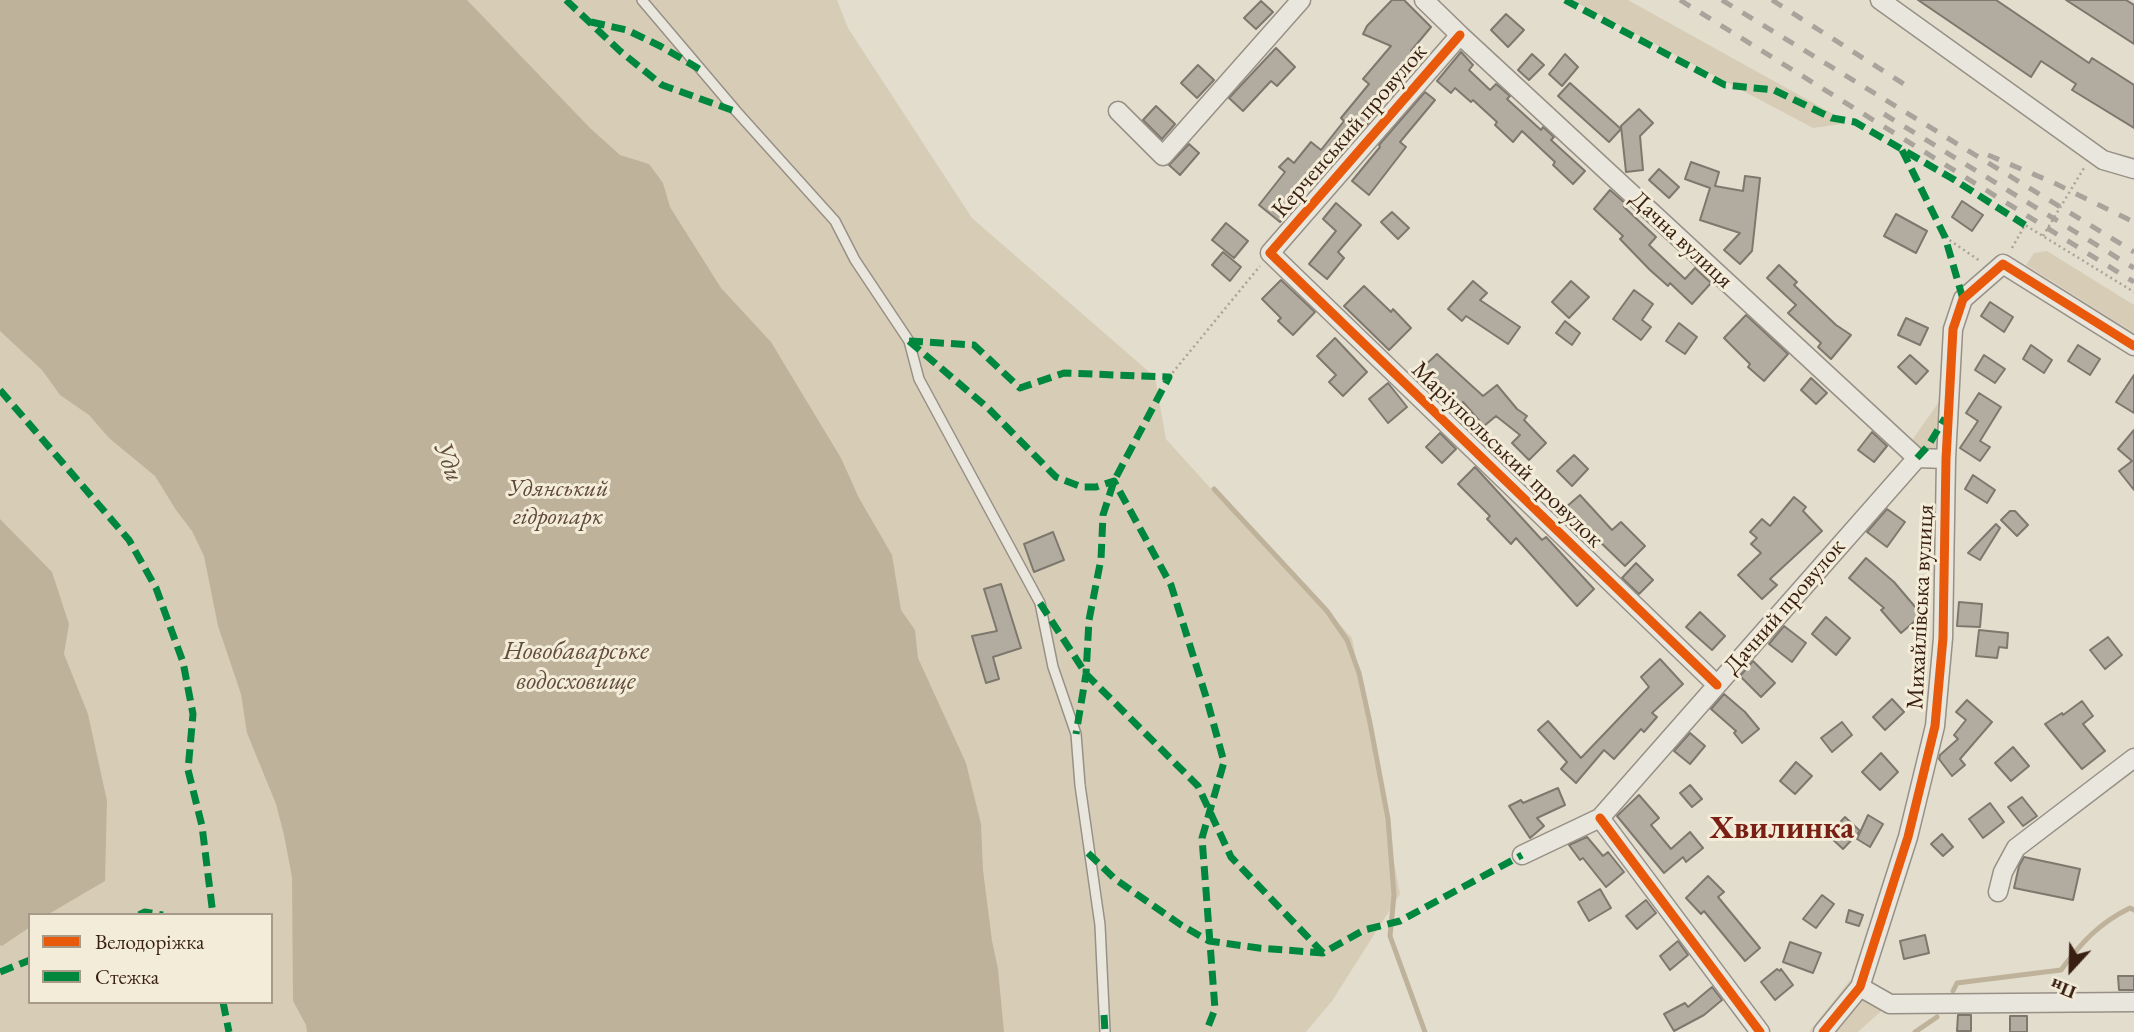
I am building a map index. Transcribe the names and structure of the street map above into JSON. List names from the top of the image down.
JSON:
{
  "streets": {
    "street": [
      "Керченський провулок",
      "Дачна вулиця",
      "Маріупольський провулок",
      "Дачний провулок",
      "Михайлівська вулиця"
    ]
  },
  "crossings": [
    ["Керченський провулок", "Дачна вулиця"],
    ["Керченський провулок", "Маріупольський провулок"],
    ["Дачна вулиця", "Дачний провулок"],
    ["Маріупольський провулок", "Дачний провулок"]
  ],
  "districts": ["Хвилинка"],
  "water": ["Уди", "Новобаварське водосховище"],
  "parks": ["Удянський гідропарк"],
  "legend": ["Велодоріжка", "Стежка"],
  "north": "bottom"
}
